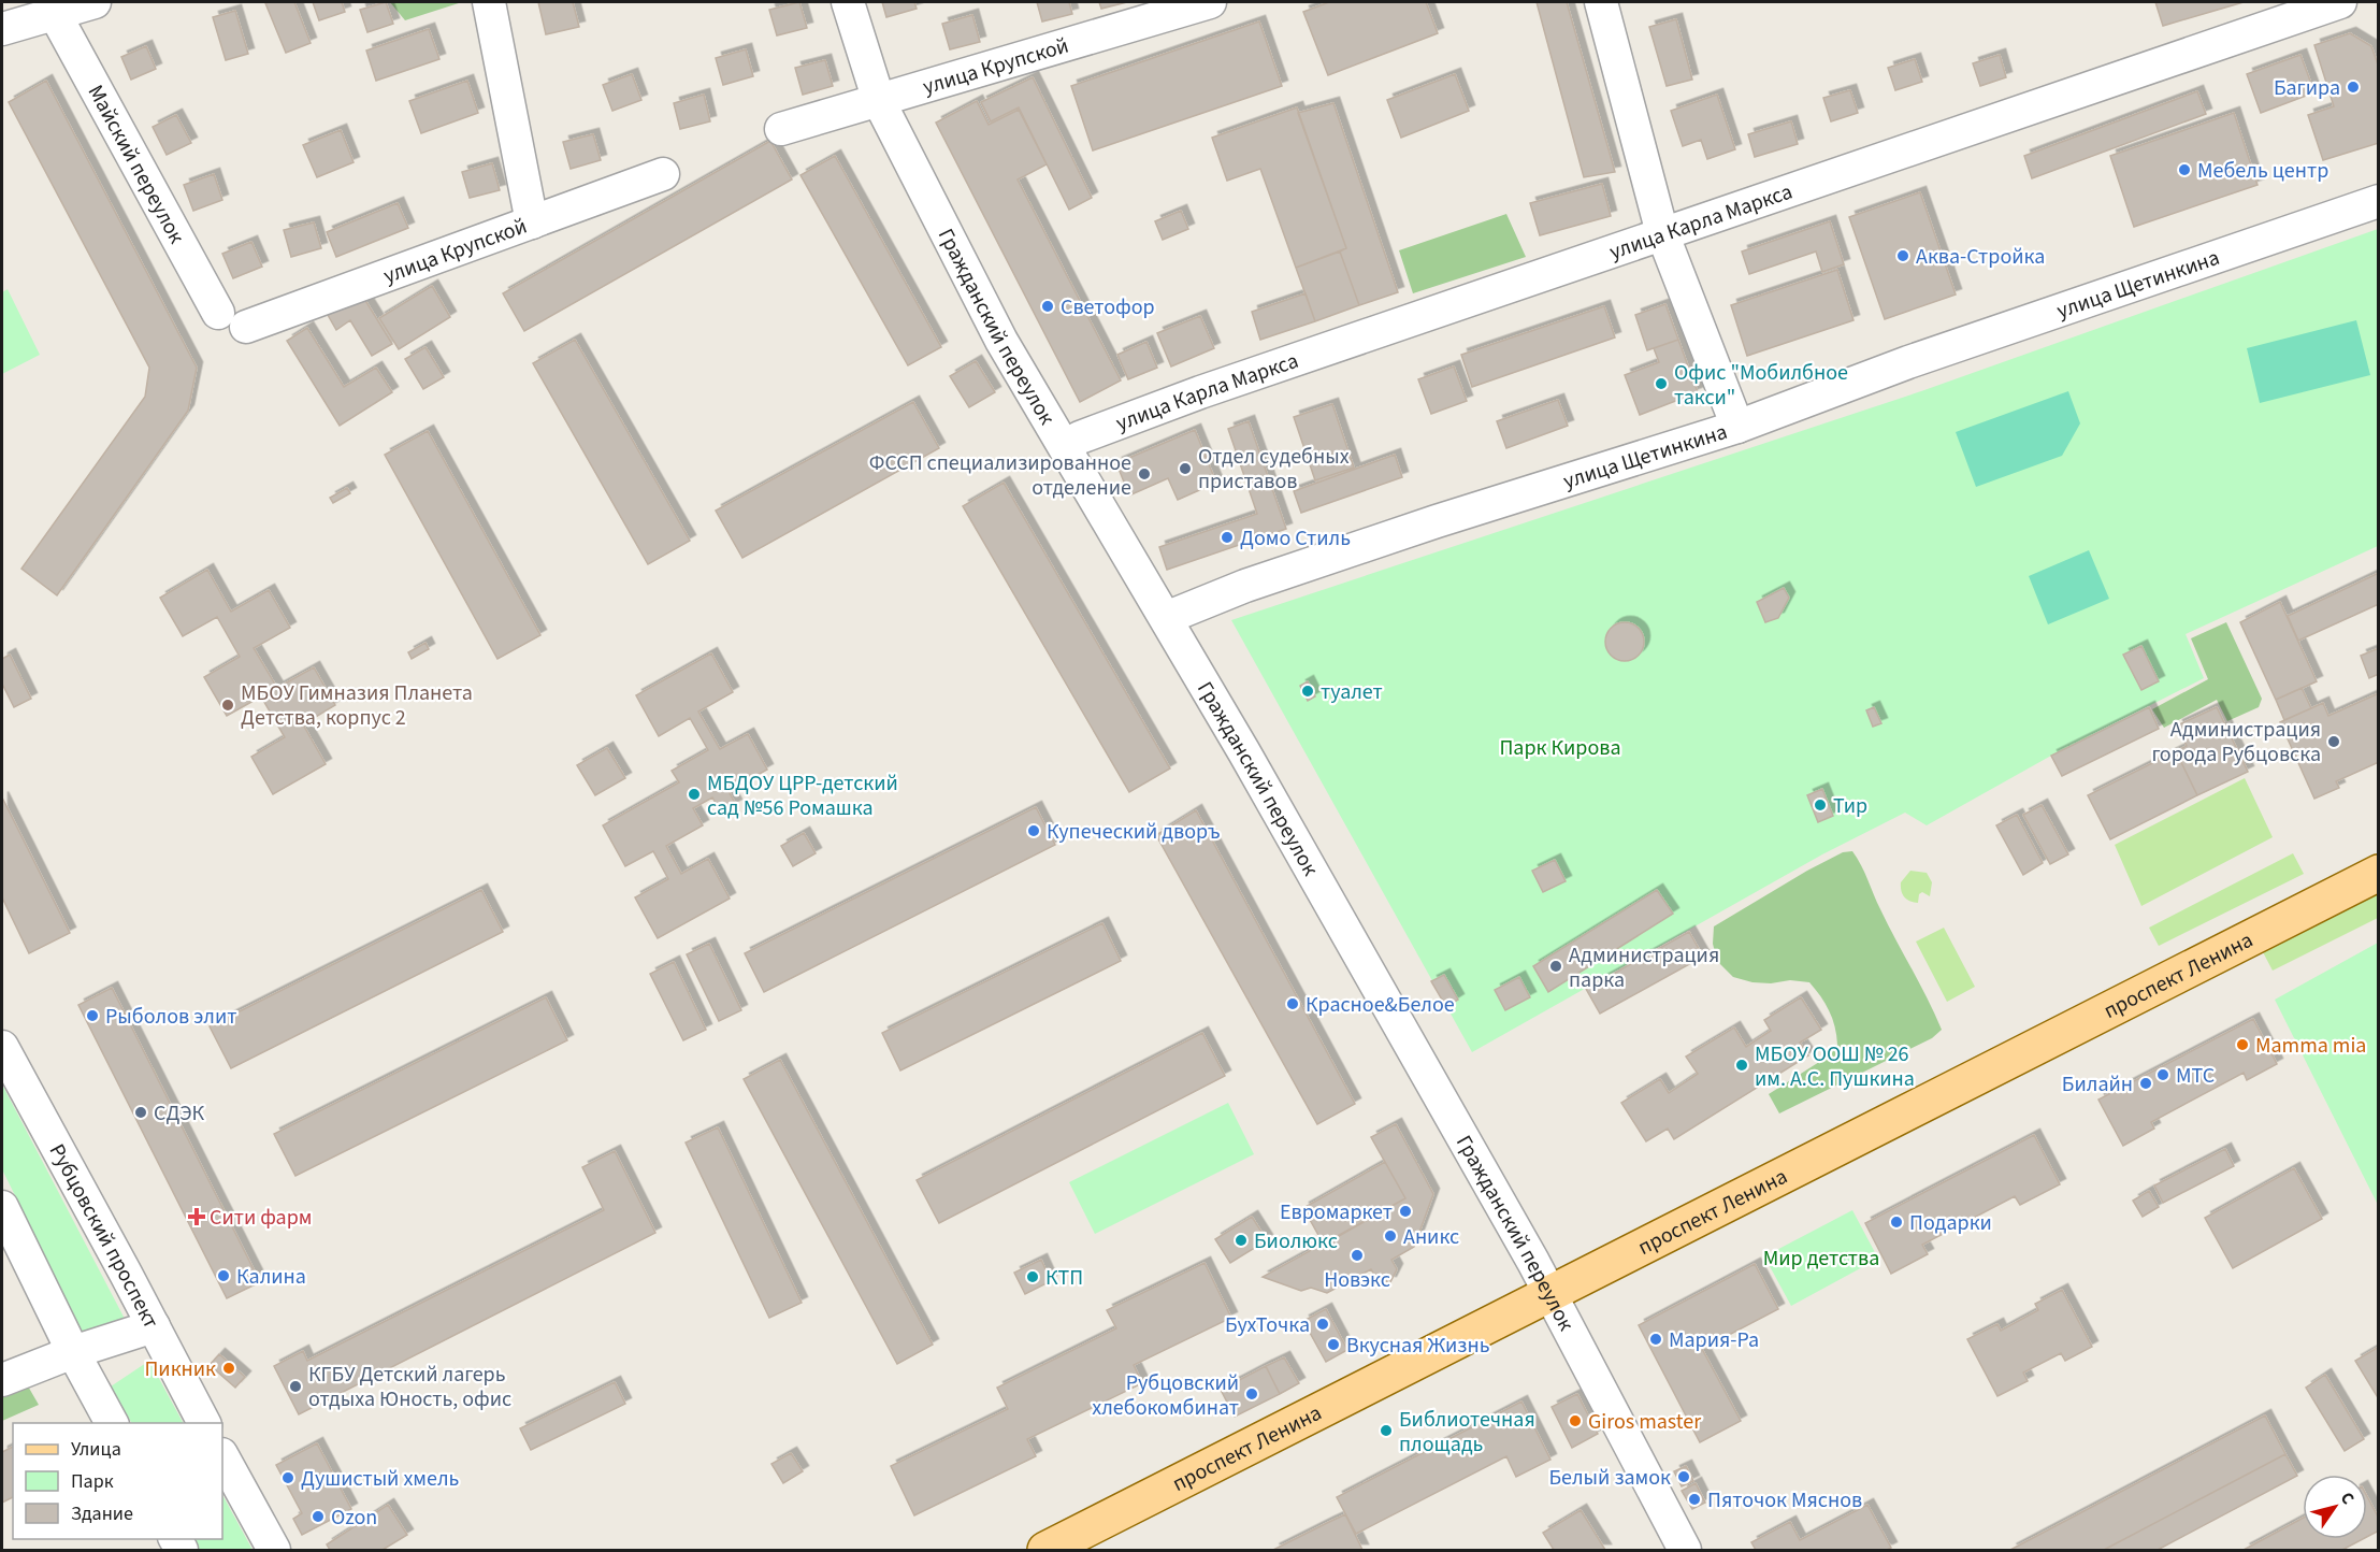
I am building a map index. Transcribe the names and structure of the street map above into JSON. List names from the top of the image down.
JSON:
{
  "streets": {
    "main road": ["проспект Ленина"],
    "street": [
      "улица Крупской",
      "Майский переулок",
      "улица Карла Маркса",
      "улица Щетинкина",
      "Гражданский переулок",
      "Рубцовский проспект"
    ]
  },
  "crossings": [
    ["улица Крупской", "Майский переулок"],
    ["улица Крупской", "Гражданский переулок"],
    ["улица Карла Маркса", "Гражданский переулок"],
    ["улица Щетинкина", "Гражданский переулок"],
    ["Гражданский переулок", "проспект Ленина"]
  ],
  "parks": ["Парк Кирова", "Мир детства"],
  "places": {
    "other": [
      "Багира",
      "Мебель центр",
      "Аква-Стройка",
      "Светофор",
      "Офис \"Мобилбное такси\"",
      "Отдел судебных приставов",
      "ФССП специализированное отделение",
      "Домо Стиль",
      "туалет",
      "МБОУ Гимназия Планета Детства, корпус 2",
      "Администрация города Рубцовска",
      "МБДОУ ЦРР-детский сад №56 Ромашка",
      "Тир",
      "Купеческий дворъ",
      "Администрация парка",
      "Красное&Белое",
      "Рыболов элит",
      "Mamma mia",
      "МБОУ ООШ № 26 им. А.С. Пушкина",
      "МТС",
      "Билайн",
      "СДЭК",
      "Евромаркет",
      "Подарки",
      "Аникс",
      "Биолюкс",
      "Новэкс",
      "Калина",
      "КТП",
      "БухТочка",
      "Мария-Ра",
      "Вкусная Жизнь",
      "Пикник",
      "КГБУ Детский лагерь отдыха Юность, офис",
      "Рубцовский хлебокомбинат",
      "Giros master",
      "Библиотечная площадь",
      "Белый замок",
      "Душистый хмель",
      "Пяточок Мяснов",
      "Ozon"
    ],
    "health": ["Сити фарм"]
  },
  "legend": ["Улица", "Парк", "Здание"],
  "north": "top right"
}
